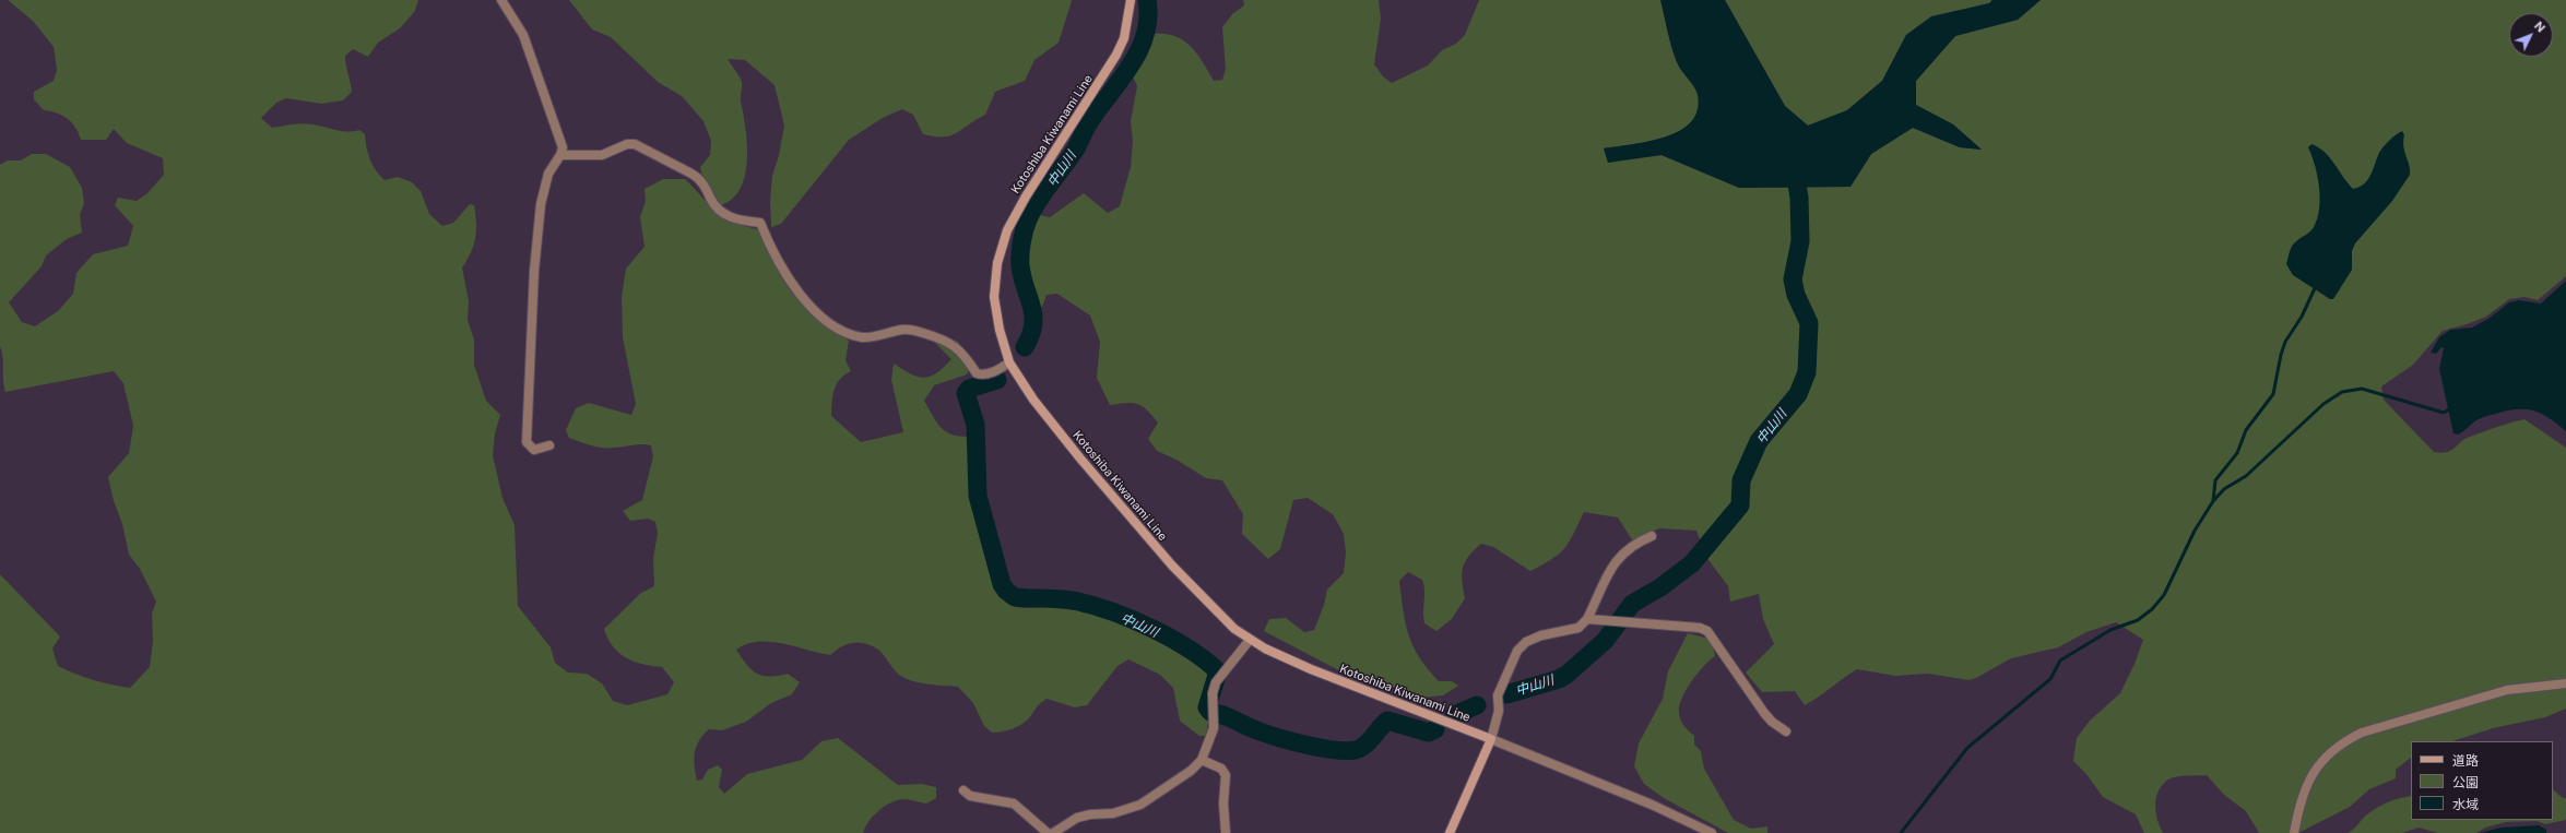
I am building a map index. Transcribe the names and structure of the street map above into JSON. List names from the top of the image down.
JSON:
{
  "streets": {
    "main road": ["Kotoshiba Kiwanami Line"]
  },
  "water": ["中山川"],
  "legend": ["道路", "公園", "水域"],
  "north": "top right"
}
